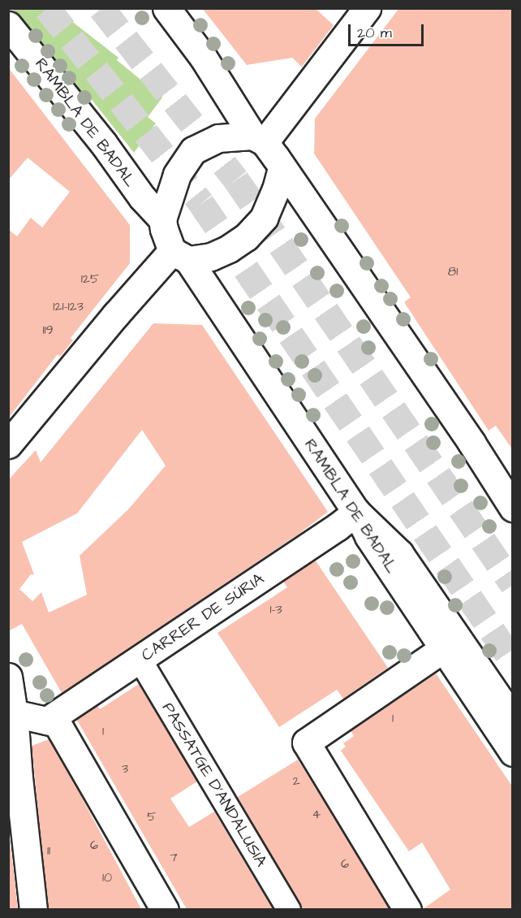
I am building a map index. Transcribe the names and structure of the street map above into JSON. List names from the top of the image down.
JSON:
{
  "streets": {
    "street": ["RAMBLA DE BADAL", "CARRER DE SÚRIA", "PASSATGE D'ANDALUSIA"]
  },
  "crossings": [
    ["RAMBLA DE BADAL", "CARRER DE SÚRIA"],
    ["CARRER DE SÚRIA", "PASSATGE D'ANDALUSIA"]
  ],
  "house_numbers": [
    "81",
    "125",
    "121-123",
    "119",
    "1-3",
    "1",
    "1",
    "3",
    "2",
    "4",
    "5",
    "6",
    "11",
    "7",
    "6",
    "10"
  ],
  "scale_bar": "20 m"
}
